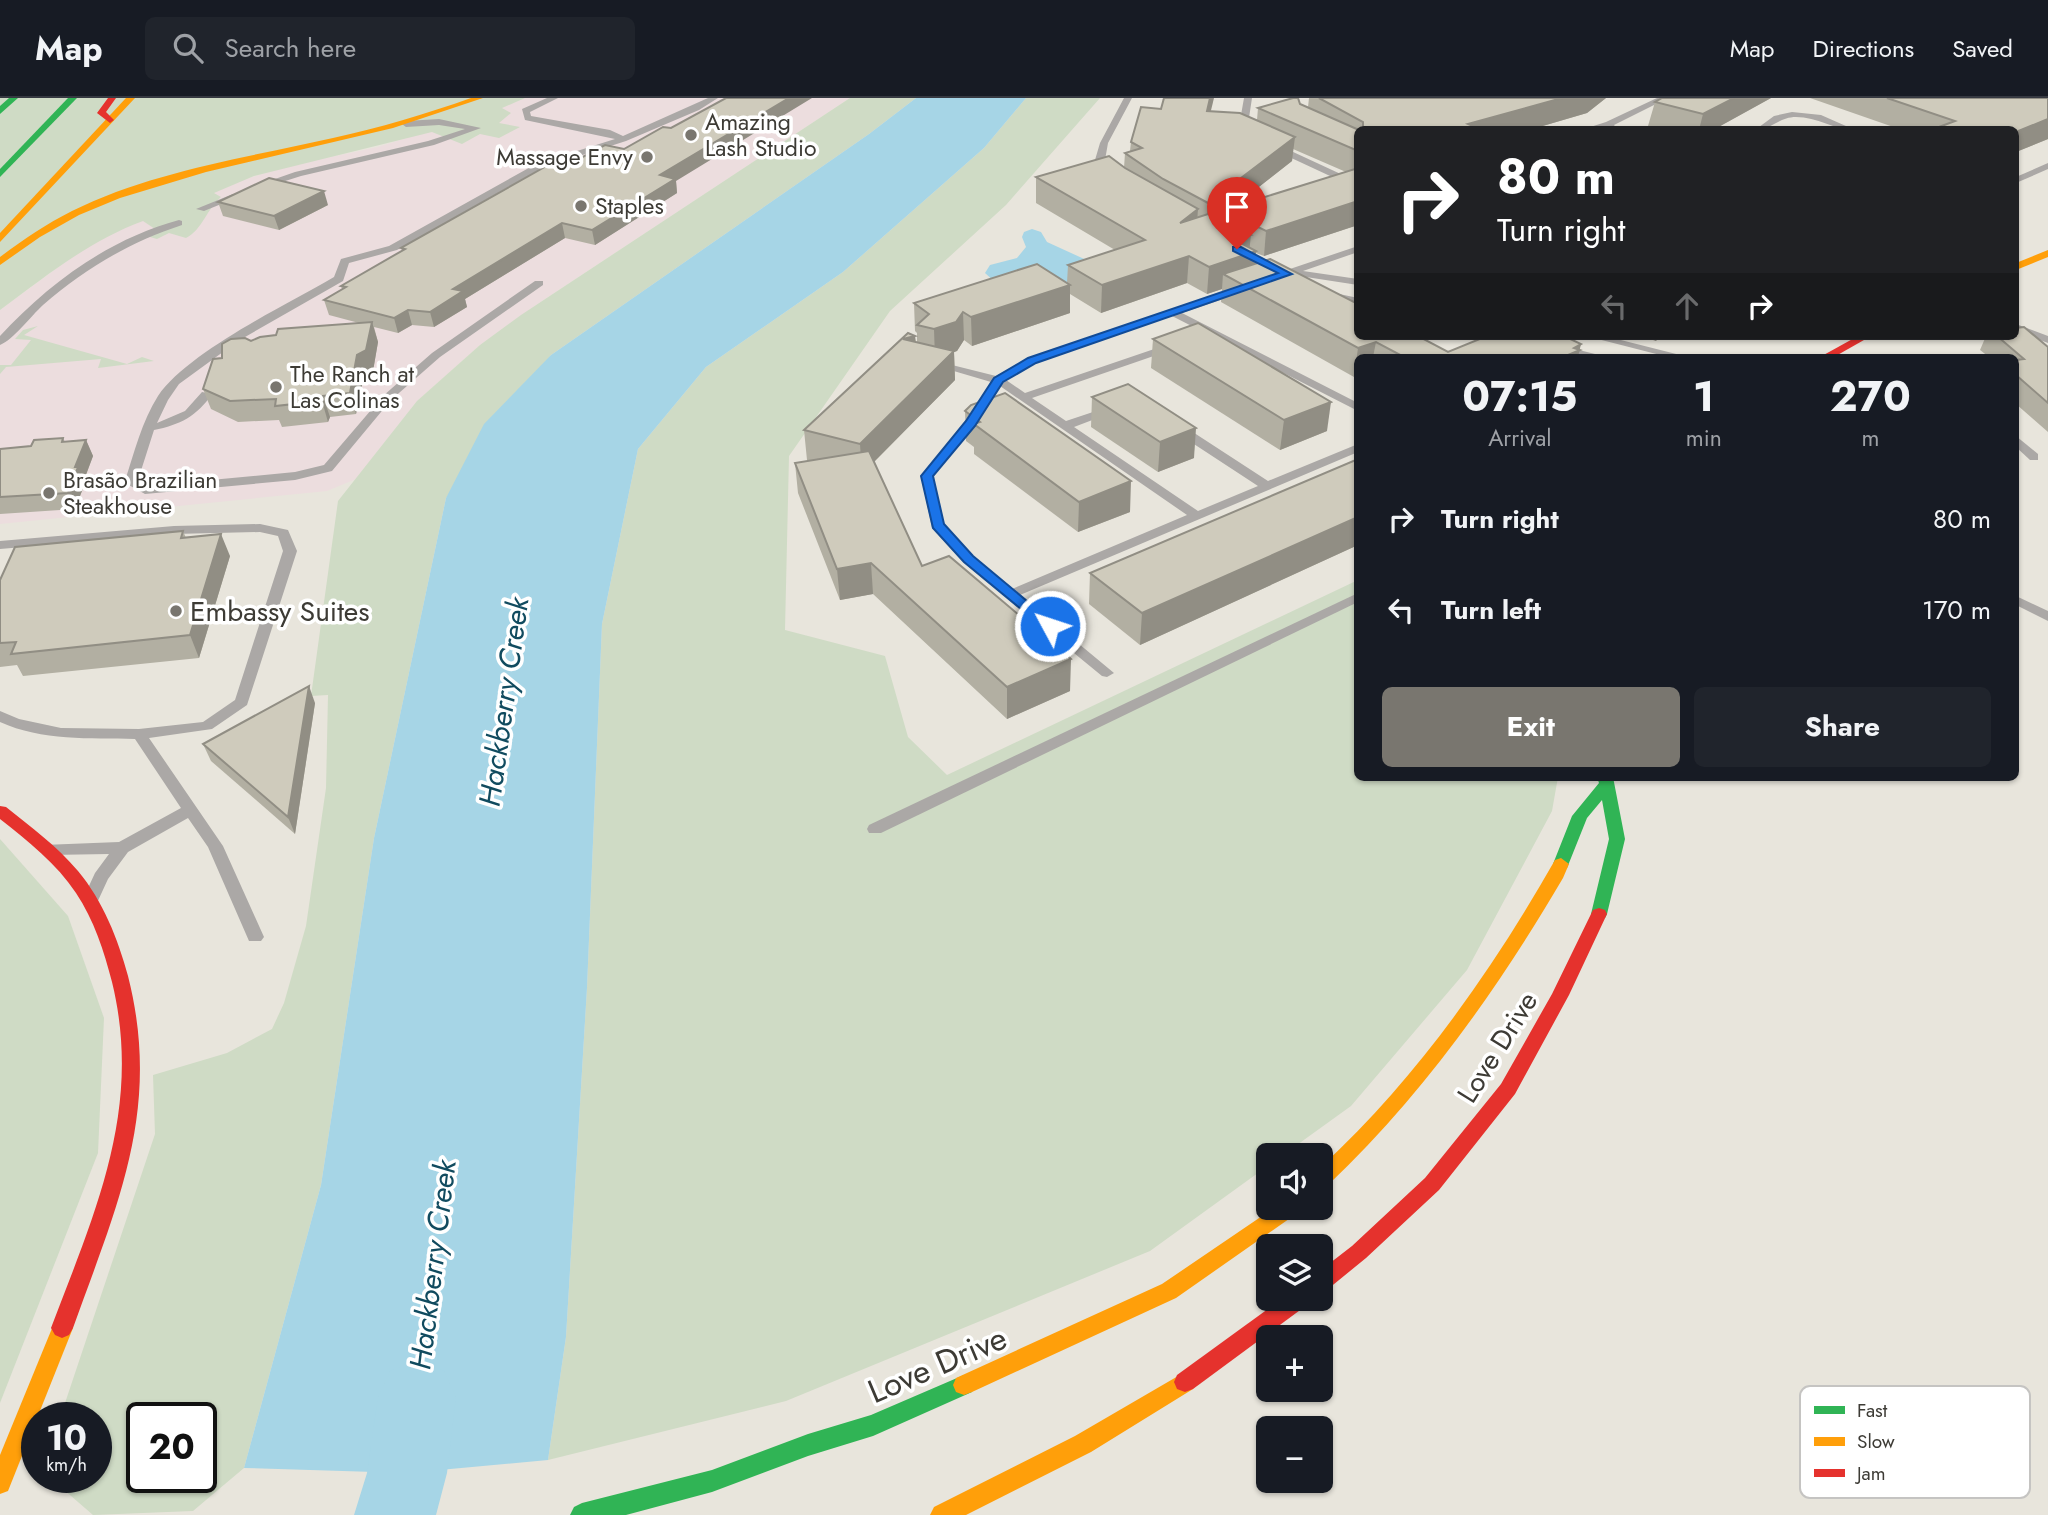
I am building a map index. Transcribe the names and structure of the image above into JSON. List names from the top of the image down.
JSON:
{
  "streets": {
    "main road": ["Love Drive"]
  },
  "water": ["Hackberry Creek"],
  "places": [
    "Amazing Lash Studio",
    "Massage Envy",
    "Staples",
    "The Ranch at Las Colinas",
    "Brasão Brazilian Steakhouse",
    "Embassy Suites"
  ],
  "legend": ["Fast", "Slow", "Jam"],
  "page": {
    "header": "Map",
    "search": "Search here",
    "nav": ["Map", "Directions", "Saved"],
    "turn": ["80 m", "Turn right"],
    "eta": [
      "07:15",
      "Arrival",
      "1",
      "min",
      "270",
      "m"
    ],
    "list": [
      {
        "name": "Turn right",
        "value": "80 m"
      },
      {
        "name": "Turn left",
        "value": "170 m"
      }
    ],
    "buttons": ["Exit", "Share"],
    "map_buttons": ["+", "−"],
    "speed": "10 km/h",
    "limit": "20"
  }
}
